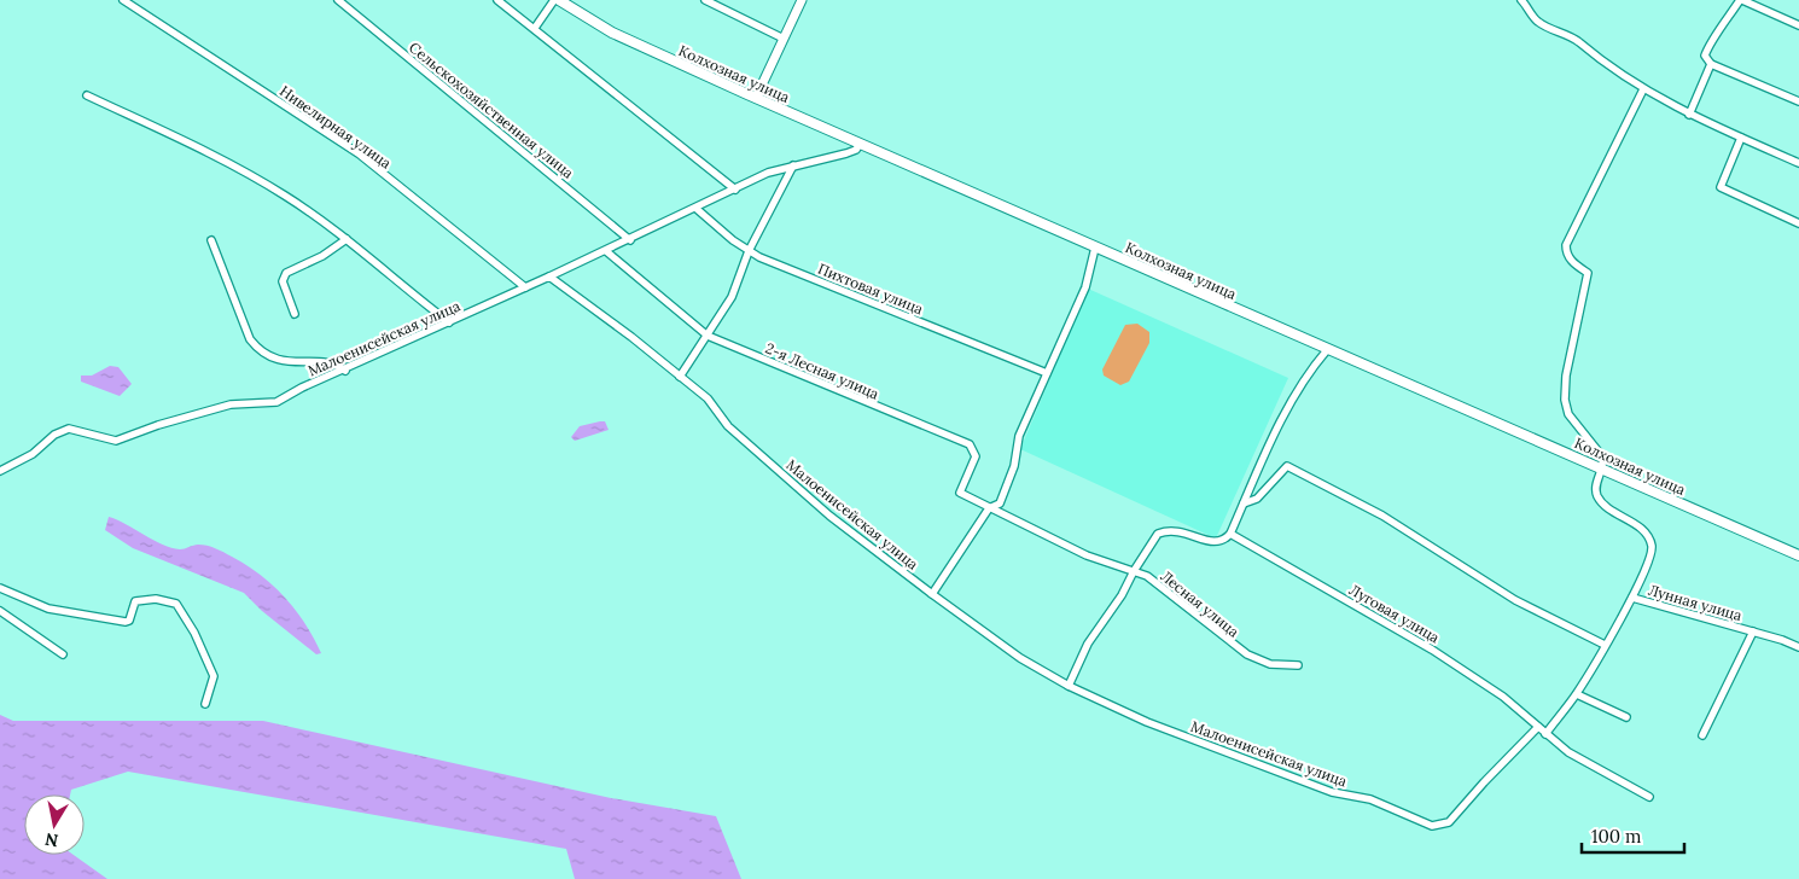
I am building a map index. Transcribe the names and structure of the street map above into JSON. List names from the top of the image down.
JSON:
{
  "streets": {
    "main road": ["Колхозная улица"],
    "street": [
      "Сельскохозяйственная улица",
      "Нивелирная улица",
      "Пихтовая улица",
      "Малоенисейская улица",
      "2-я Лесная улица",
      "Лунная улица",
      "Лесная улица",
      "Луговая улица"
    ]
  },
  "crossings": [
    ["Нивелирная улица", "Малоенисейская улица"],
    ["Малоенисейская улица", "Луговая улица"],
    ["2-я Лесная улица", "Лесная улица"]
  ],
  "scale_bar": "100 m",
  "north": "bottom"
}
